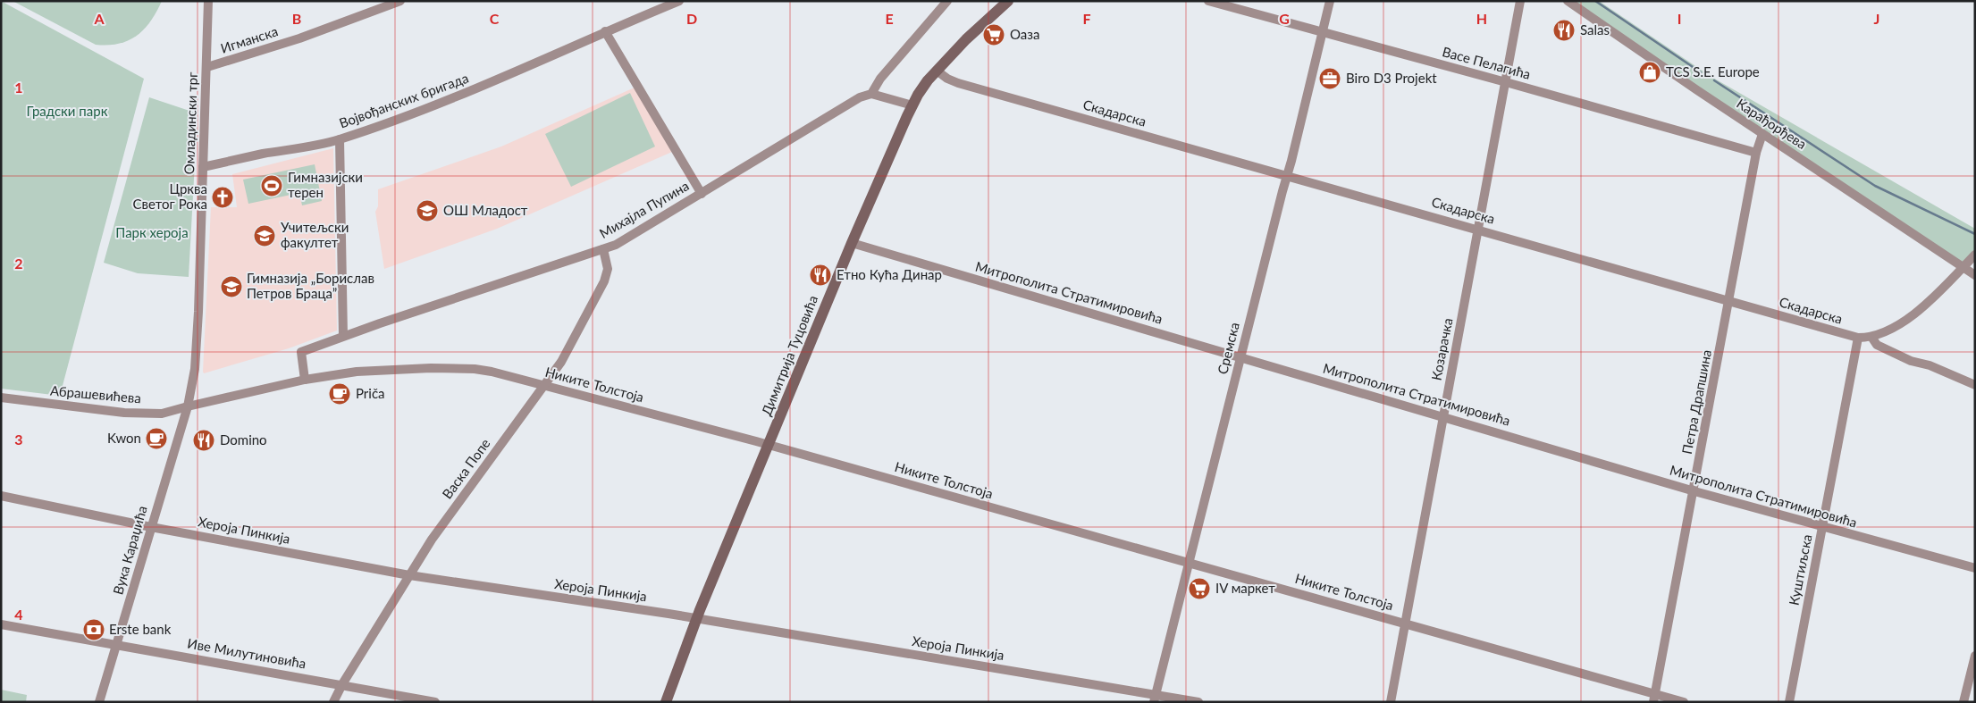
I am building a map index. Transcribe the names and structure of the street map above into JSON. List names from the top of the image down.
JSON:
{
  "streets": {
    "street": [
      "Игманска",
      "Васе Пелагића",
      "Војвођанских бригада",
      "Скадарска",
      "Омладински трг",
      "Карађорђева",
      "Михајла Пупина",
      "Митрополита Стратимировића",
      "Сремска",
      "Козарачка",
      "Димитрија Туцовића",
      "Никите Толстоја",
      "Абрашевићева",
      "Петра Драпшина",
      "Васка Попе",
      "Хероја Пинкија",
      "Вука Караџића",
      "Куштиљска",
      "Иве Милутиновића"
    ]
  },
  "crossings": [
    ["Игманска", "Омладински трг"],
    ["Васе Пелагића", "Сремска"],
    ["Васе Пелагића", "Козарачка"],
    ["Васе Пелагића", "Петра Драпшина"],
    ["Војвођанских бригада", "Омладински трг"],
    ["Скадарска", "Карађорђева"],
    ["Скадарска", "Сремска"],
    ["Скадарска", "Козарачка"],
    ["Скадарска", "Димитрија Туцовића"],
    ["Скадарска", "Петра Драпшина"],
    ["Скадарска", "Куштиљска"],
    ["Омладински трг", "Никите Толстоја"],
    ["Омладински трг", "Абрашевићева"],
    ["Омладински трг", "Вука Караџића"],
    ["Карађорђева", "Петра Драпшина"],
    ["Михајла Пупина", "Никите Толстоја"],
    ["Михајла Пупина", "Васка Попе"],
    ["Митрополита Стратимировића", "Сремска"],
    ["Митрополита Стратимировића", "Козарачка"],
    ["Митрополита Стратимировића", "Димитрија Туцовића"],
    ["Митрополита Стратимировића", "Петра Драпшина"],
    ["Митрополита Стратимировића", "Куштиљска"],
    ["Сремска", "Никите Толстоја"],
    ["Сремска", "Хероја Пинкија"],
    ["Козарачка", "Никите Толстоја"],
    ["Димитрија Туцовића", "Никите Толстоја"],
    ["Димитрија Туцовића", "Хероја Пинкија"],
    ["Никите Толстоја", "Абрашевићева"],
    ["Никите Толстоја", "Петра Драпшина"],
    ["Никите Толстоја", "Васка Попе"],
    ["Никите Толстоја", "Вука Караџића"],
    ["Абрашевићева", "Вука Караџића"],
    ["Васка Попе", "Хероја Пинкија"],
    ["Васка Попе", "Иве Милутиновића"],
    ["Хероја Пинкија", "Вука Караџића"],
    ["Вука Караџића", "Иве Милутиновића"]
  ],
  "parks": ["Градски парк", "Парк хероја"],
  "places": {
    "restaurant": ["Salas", "Етно Кућа Динар", "Domino"],
    "supermarket": ["Оаза", "IV маркет"],
    "shop": ["TCS S.E. Europe"],
    "office": ["Biro D3 Projekt"],
    "sports": ["Гимназијски терен"],
    "church": ["Црква Светог Рока"],
    "school or university": ["ОШ Младост", "Учитељски факултет", "Гимназија „Борислав Петров Браца”"],
    "cafe": ["Priča", "Kwon"],
    "bank": ["Erste bank"]
  },
  "grid": {
    "columns": [
      "A",
      "B",
      "C",
      "D",
      "E",
      "F",
      "G",
      "H",
      "I",
      "J"
    ],
    "rows": [
      "1",
      "2",
      "3",
      "4"
    ]
  }
}
